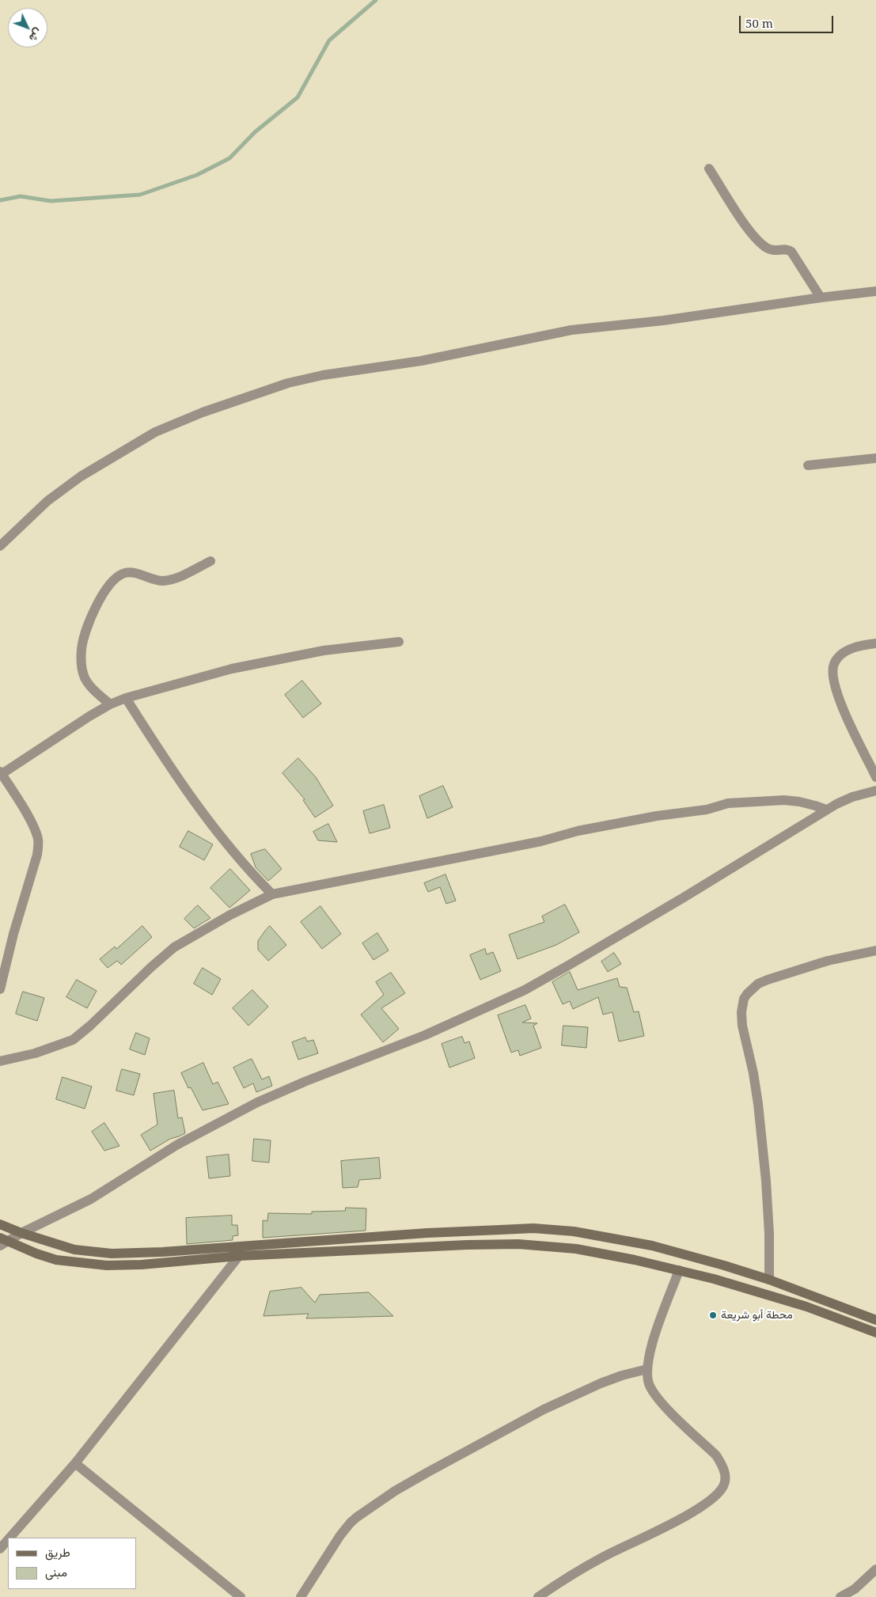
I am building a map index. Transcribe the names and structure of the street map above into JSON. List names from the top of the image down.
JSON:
{
  "places": ["محطة أبو شريعة"],
  "legend": ["طريق", "مبنى"],
  "scale_bar": "50 m",
  "north": "bottom right"
}
